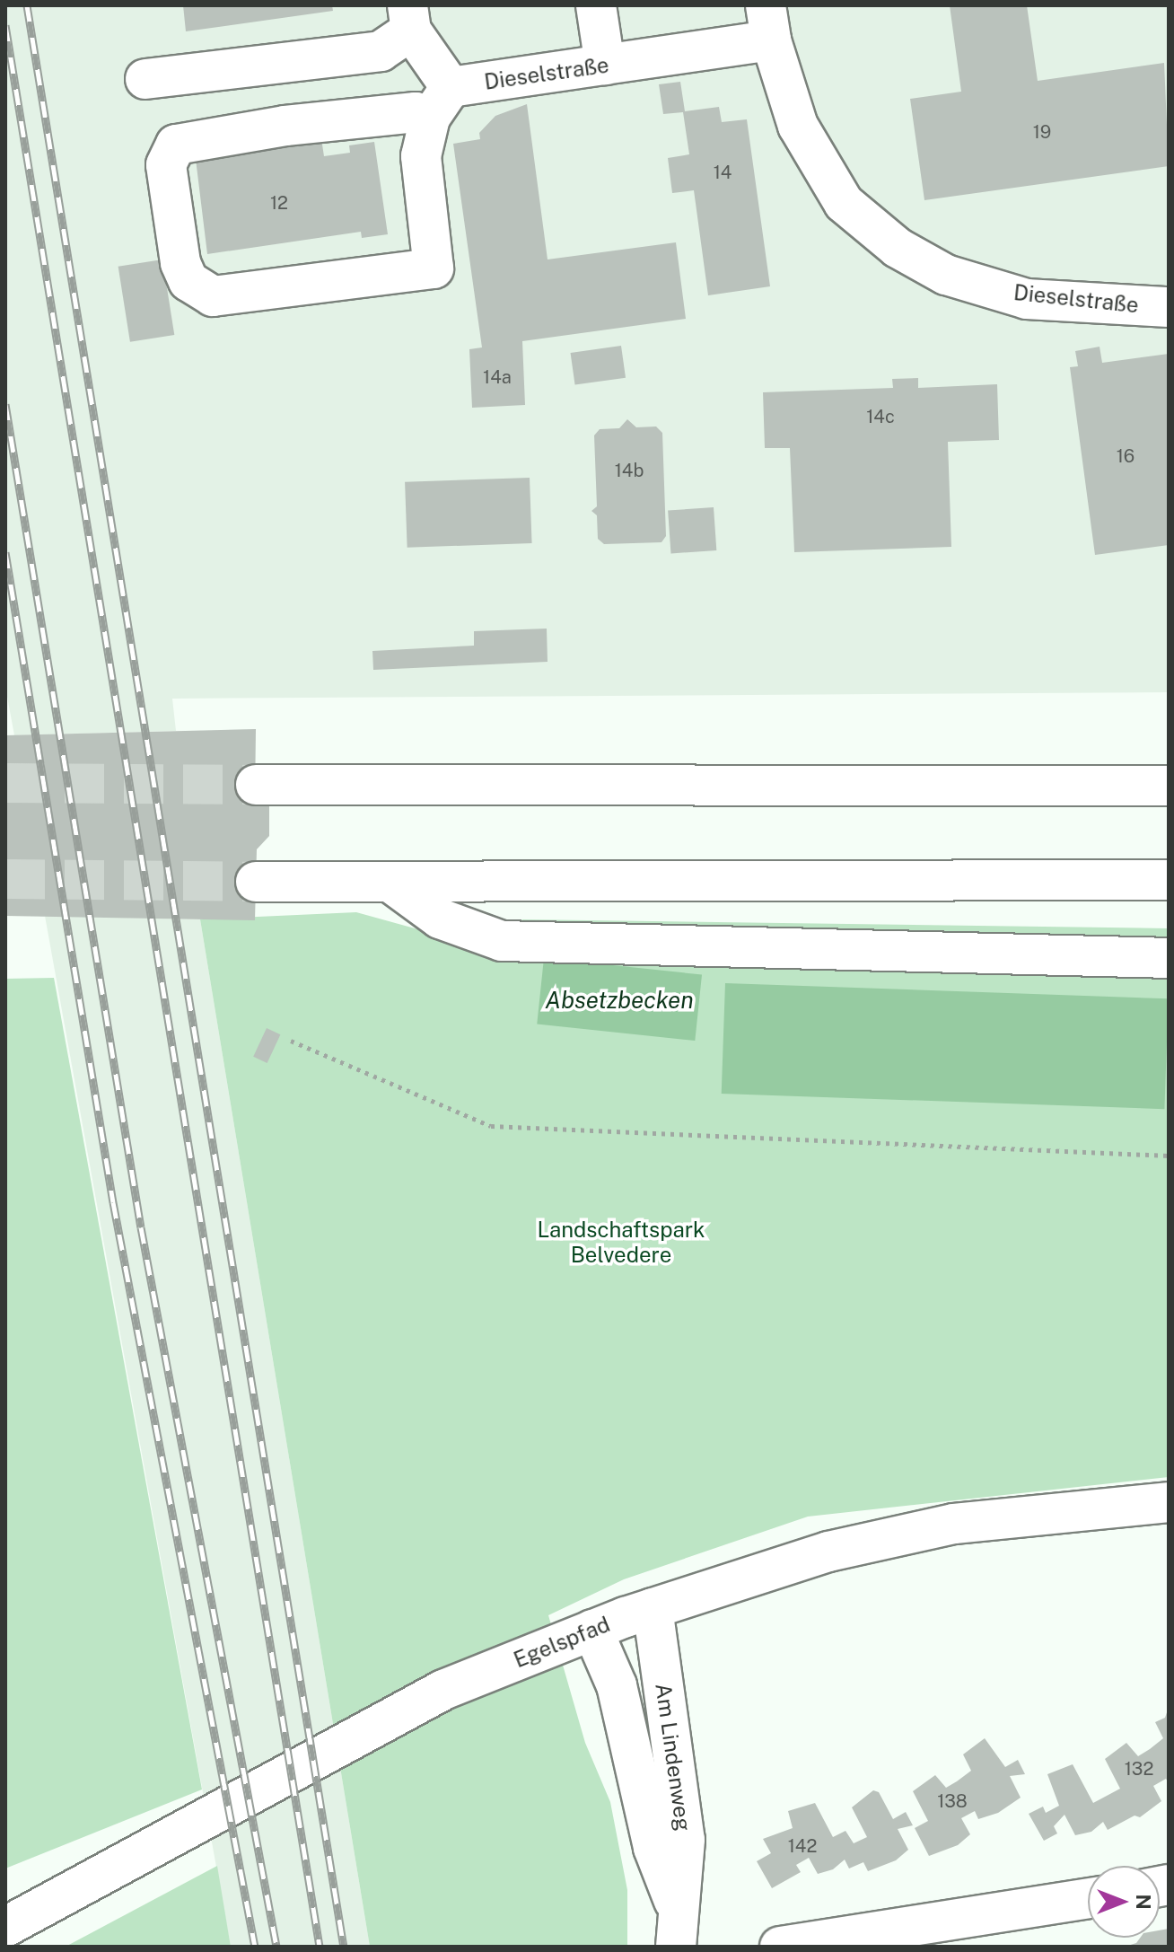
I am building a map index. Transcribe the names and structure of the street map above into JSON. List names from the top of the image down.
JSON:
{
  "streets": {
    "main road": ["Dieselstraße", "Egelspfad", "Am Lindenweg"]
  },
  "crossings": [
    ["Egelspfad", "Am Lindenweg"]
  ],
  "water": ["Absetzbecken"],
  "parks": ["Landschaftspark Belvedere"],
  "house_numbers": [
    "19",
    "14",
    "12",
    "14a",
    "14c",
    "16",
    "14b",
    "132",
    "138",
    "142"
  ],
  "north": "right"
}
